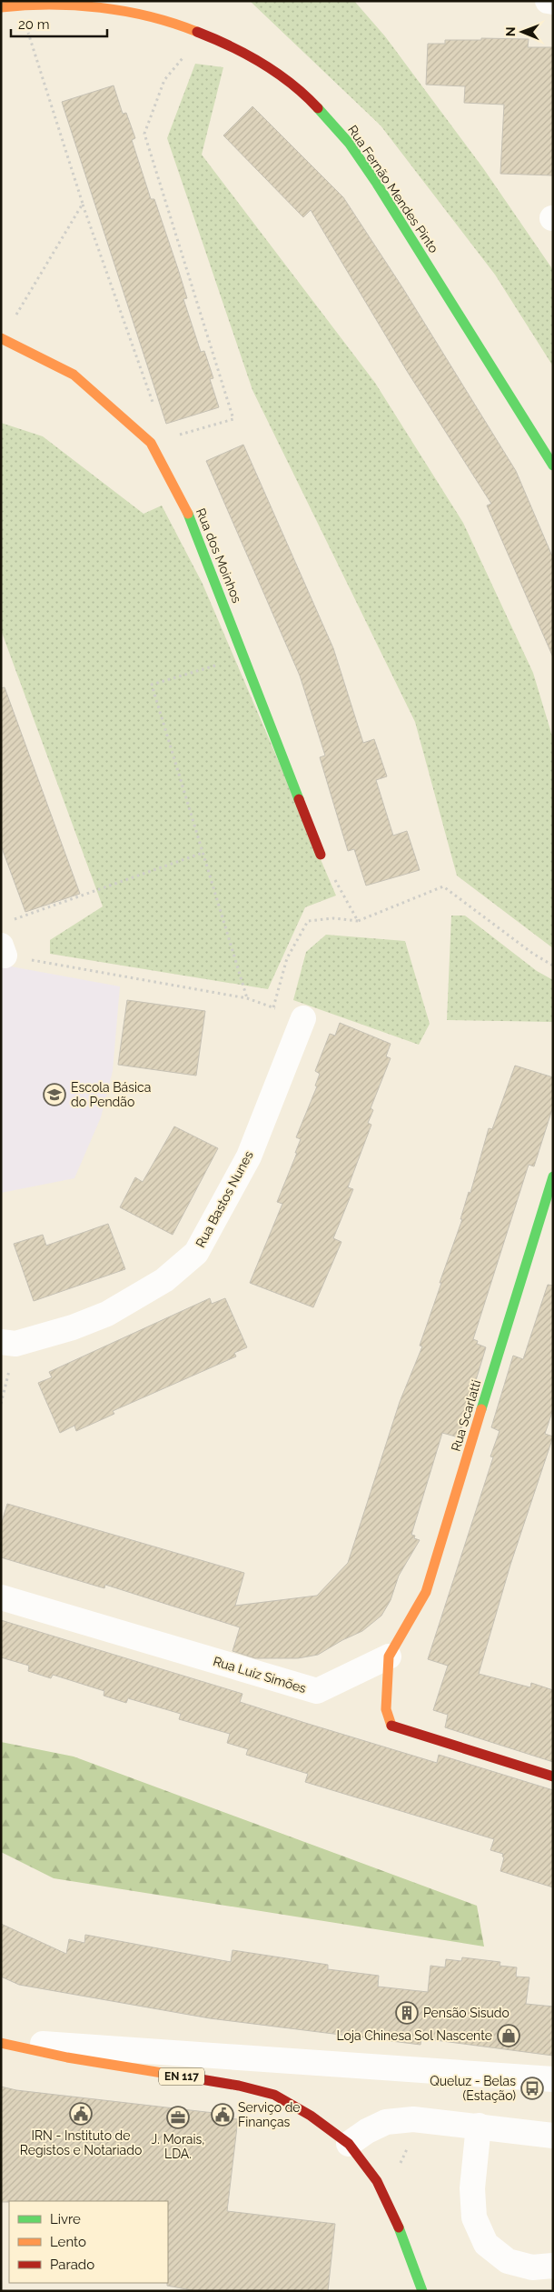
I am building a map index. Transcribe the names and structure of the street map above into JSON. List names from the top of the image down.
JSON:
{
  "streets": {
    "street": [
      "Rua Fernão Mendes Pinto",
      "Rua dos Moinhos",
      "Rua Bastos Nunes",
      "Rua Scarlatti",
      "Rua Luiz Simões",
      "EN 117"
    ]
  },
  "crossings": [
    ["Rua Scarlatti", "Rua Luiz Simões"]
  ],
  "places": {
    "school or university": ["Escola Básica do Pendão"],
    "building": ["Pensão Sisudo"],
    "shop": ["Loja Chinesa Sol Nascente"],
    "bus stop": ["Queluz - Belas (Estação)"],
    "public building": ["IRN - Instituto de Registos e Notariado", "Serviço de Finanças"],
    "office": ["J. Morais, LDA."]
  },
  "legend": ["Livre", "Lento", "Parado"],
  "scale_bar": "20 m",
  "north": "left"
}
